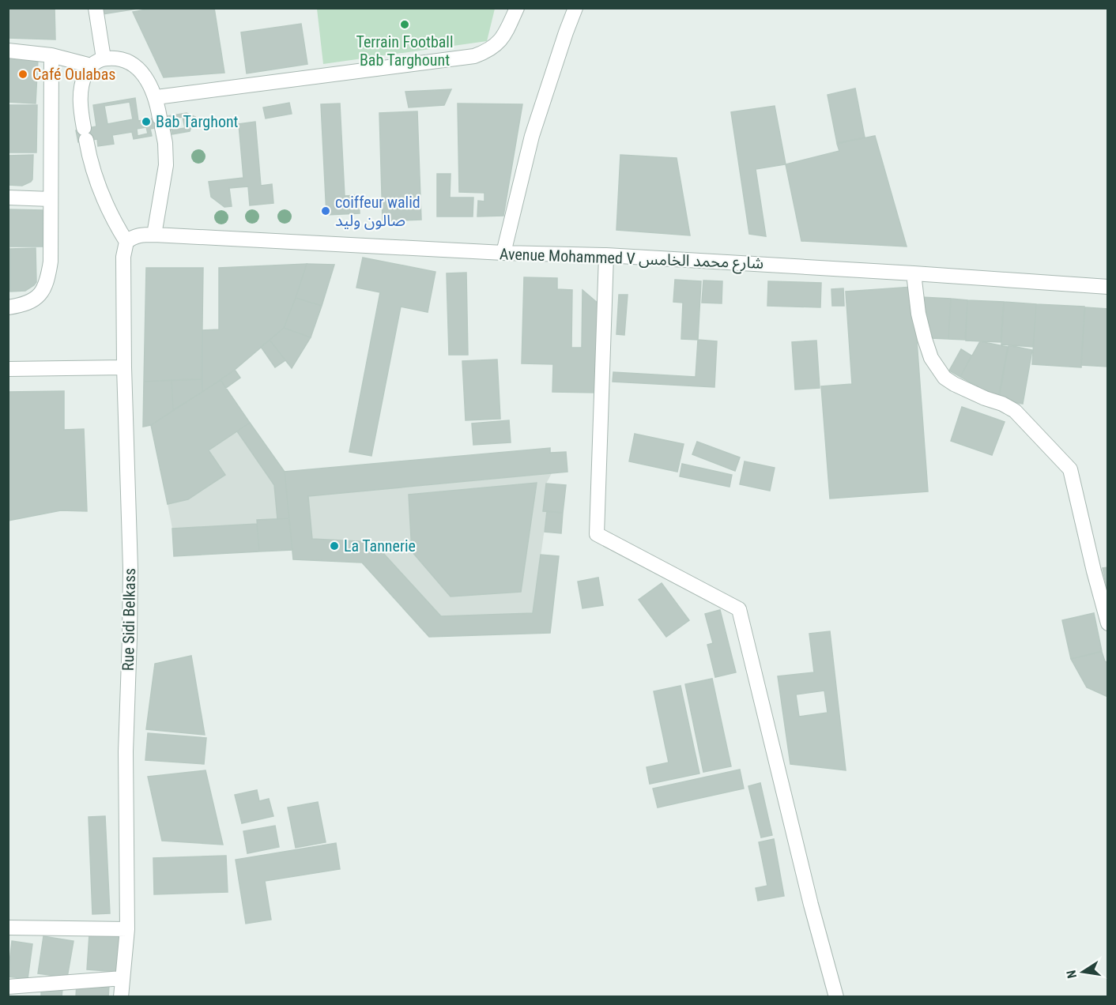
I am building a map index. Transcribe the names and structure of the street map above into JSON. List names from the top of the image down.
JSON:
{
  "streets": {
    "street": ["Avenue Mohammed V شارع محمد الخامس", "Rue Sidi Belkass"]
  },
  "crossings": [
    ["Avenue Mohammed V شارع محمد الخامس", "Rue Sidi Belkass"]
  ],
  "places": [
    "Terrain Football Bab Targhount",
    "Café Oulabas",
    "Bab Targhont",
    "coiffeur walid صالون وليد",
    "La Tannerie"
  ],
  "north": "left"
}
